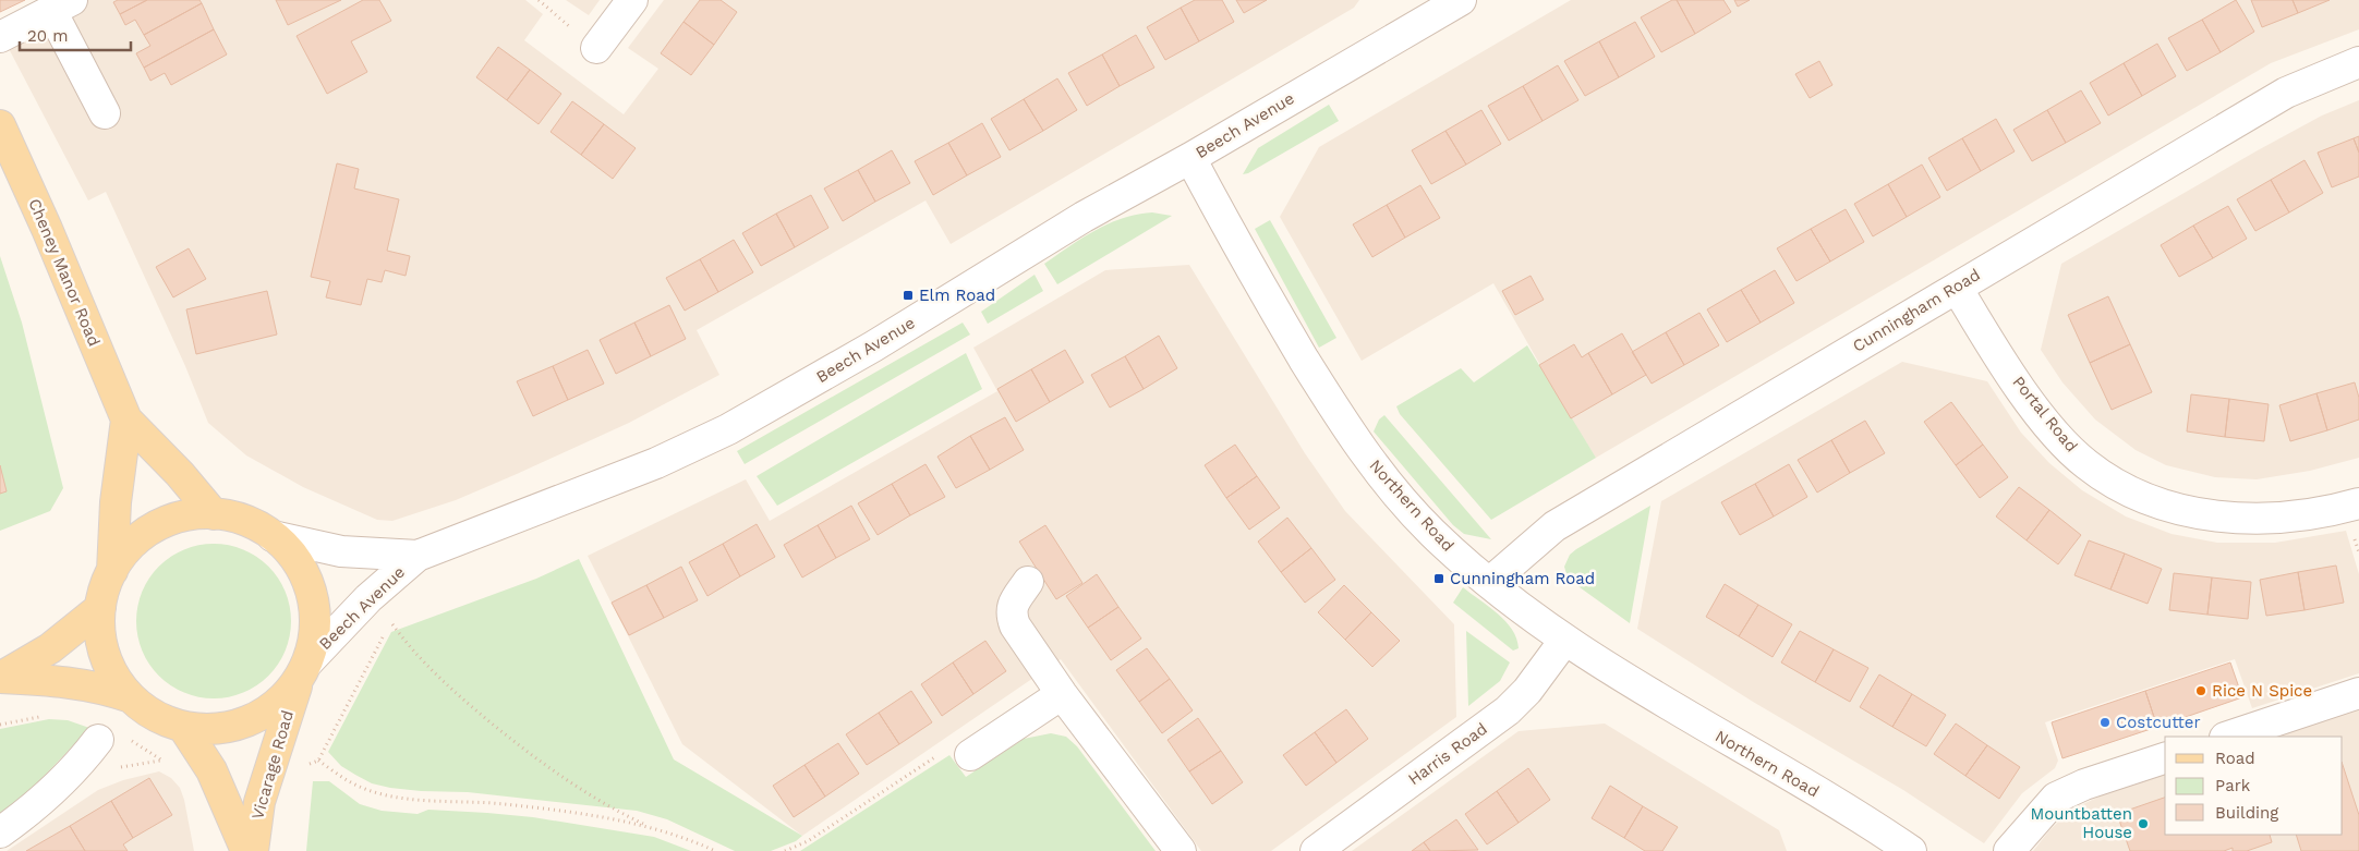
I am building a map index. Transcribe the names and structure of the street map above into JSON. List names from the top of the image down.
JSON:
{
  "streets": {
    "main road": ["Cheney Manor Road", "Vicarage Road"],
    "street": [
      "Beech Avenue",
      "Cunningham Road",
      "Portal Road",
      "Northern Road",
      "Harris Road"
    ]
  },
  "crossings": [
    ["Beech Avenue", "Northern Road"],
    ["Beech Avenue", "Vicarage Road"],
    ["Cheney Manor Road", "Vicarage Road"],
    ["Cunningham Road", "Portal Road"],
    ["Cunningham Road", "Northern Road"],
    ["Northern Road", "Harris Road"]
  ],
  "places": {
    "transit": ["Elm Road", "Cunningham Road"],
    "other": ["Rice N Spice", "Costcutter", "Mountbatten House"]
  },
  "legend": ["Road", "Park", "Building"],
  "scale_bar": "20 m"
}
